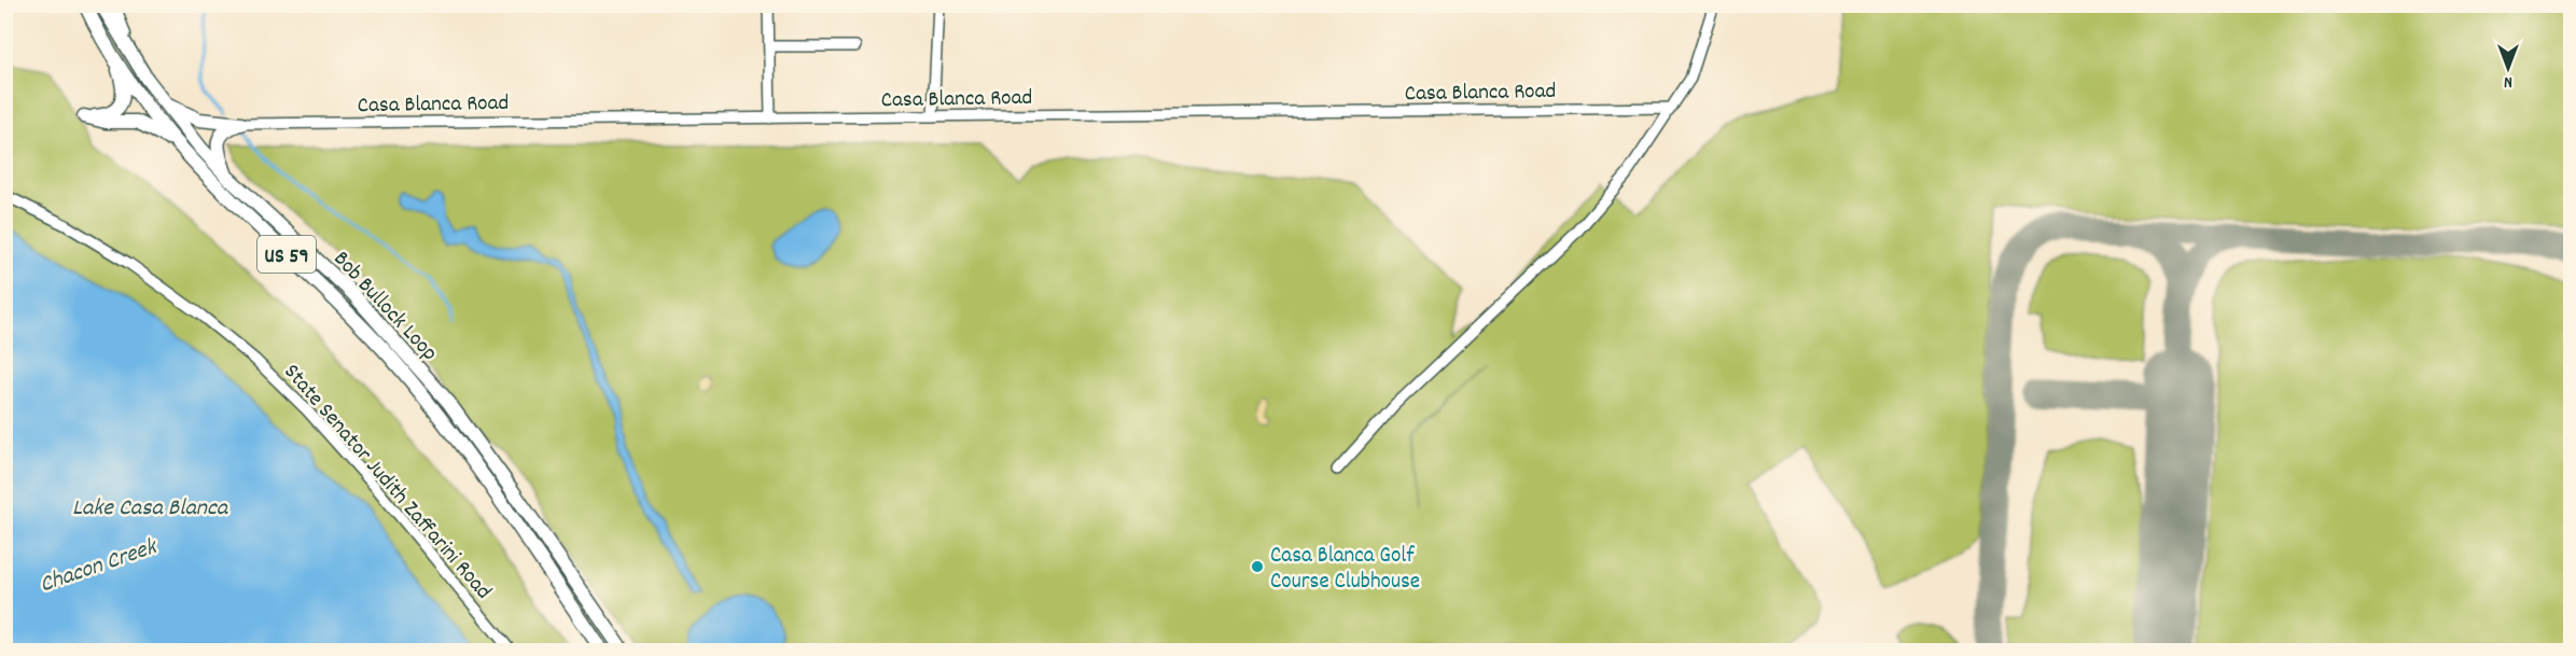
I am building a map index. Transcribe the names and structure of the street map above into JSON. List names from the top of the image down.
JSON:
{
  "streets": {
    "highway": ["US 59", "Bob Bullock Loop"],
    "street": ["Casa Blanca Road", "State Senator Judith Zaffarini Road"]
  },
  "crossings": [
    ["US 59", "Bob Bullock Loop"]
  ],
  "water": ["Lake Casa Blanca", "Chacon Creek"],
  "places": ["Casa Blanca Golf Course Clubhouse"],
  "north": "bottom"
}
